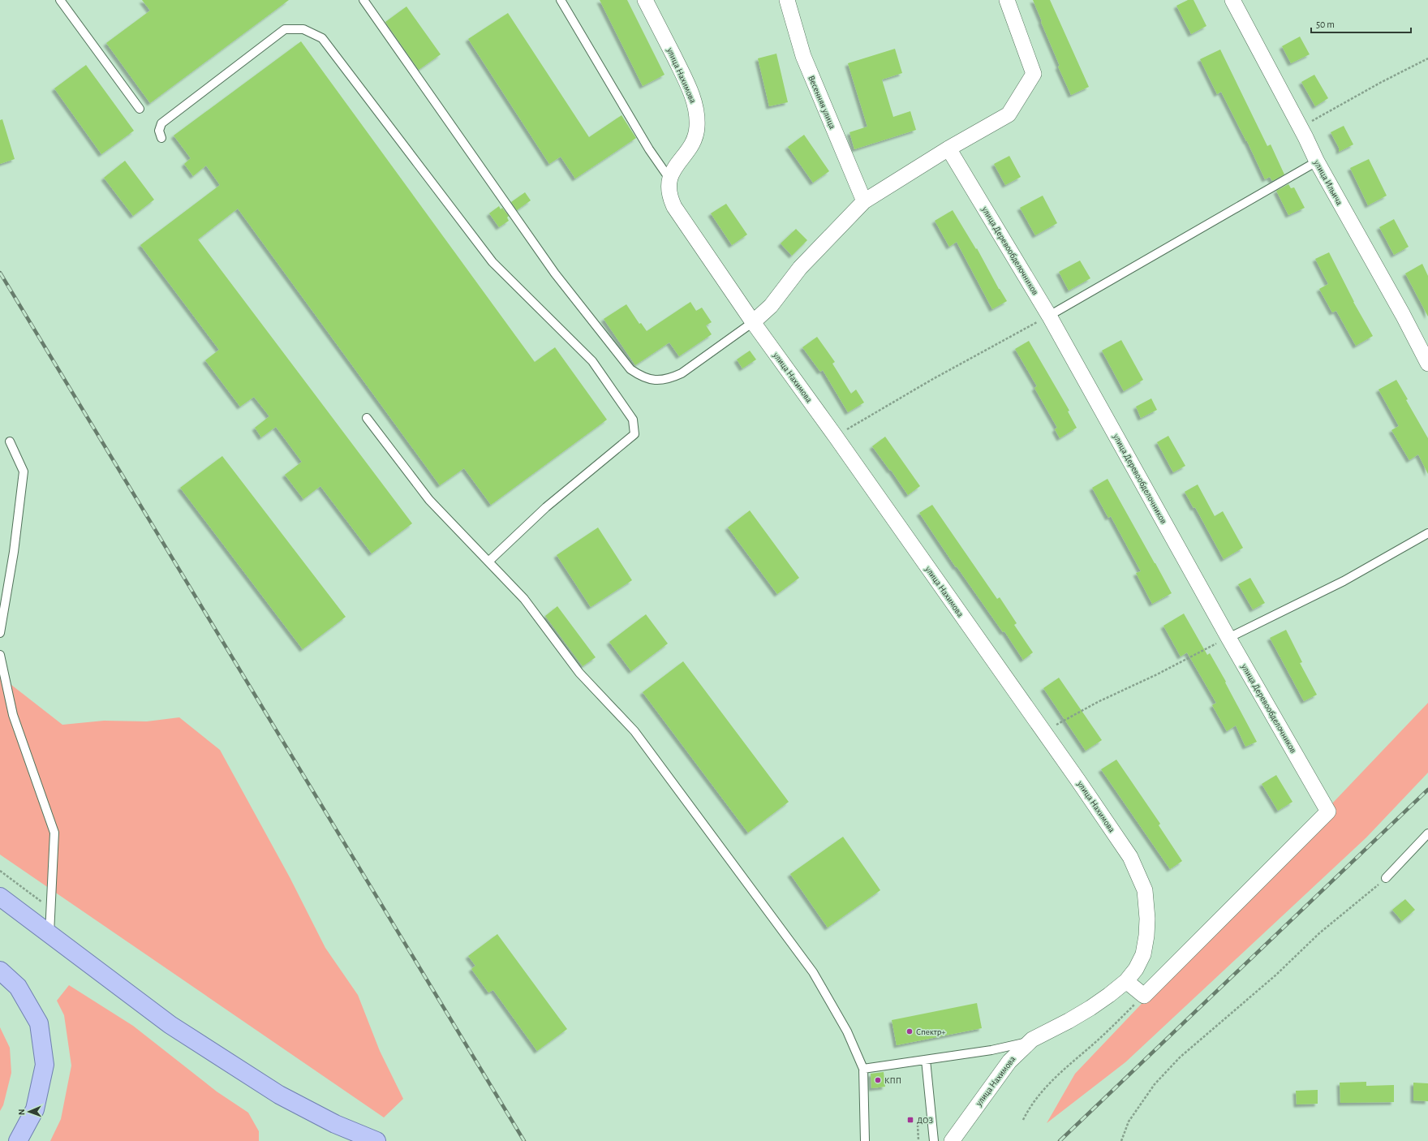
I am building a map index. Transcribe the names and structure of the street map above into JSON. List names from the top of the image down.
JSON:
{
  "streets": {
    "street": [
      "улица Нахимова",
      "Весенняя улица",
      "улица Ильича",
      "улица Деревообделочников"
    ]
  },
  "places": {
    "other": ["Спектр+", "КПП"],
    "transit": ["ДОЗ"]
  },
  "scale_bar": "50 m",
  "north": "left"
}
